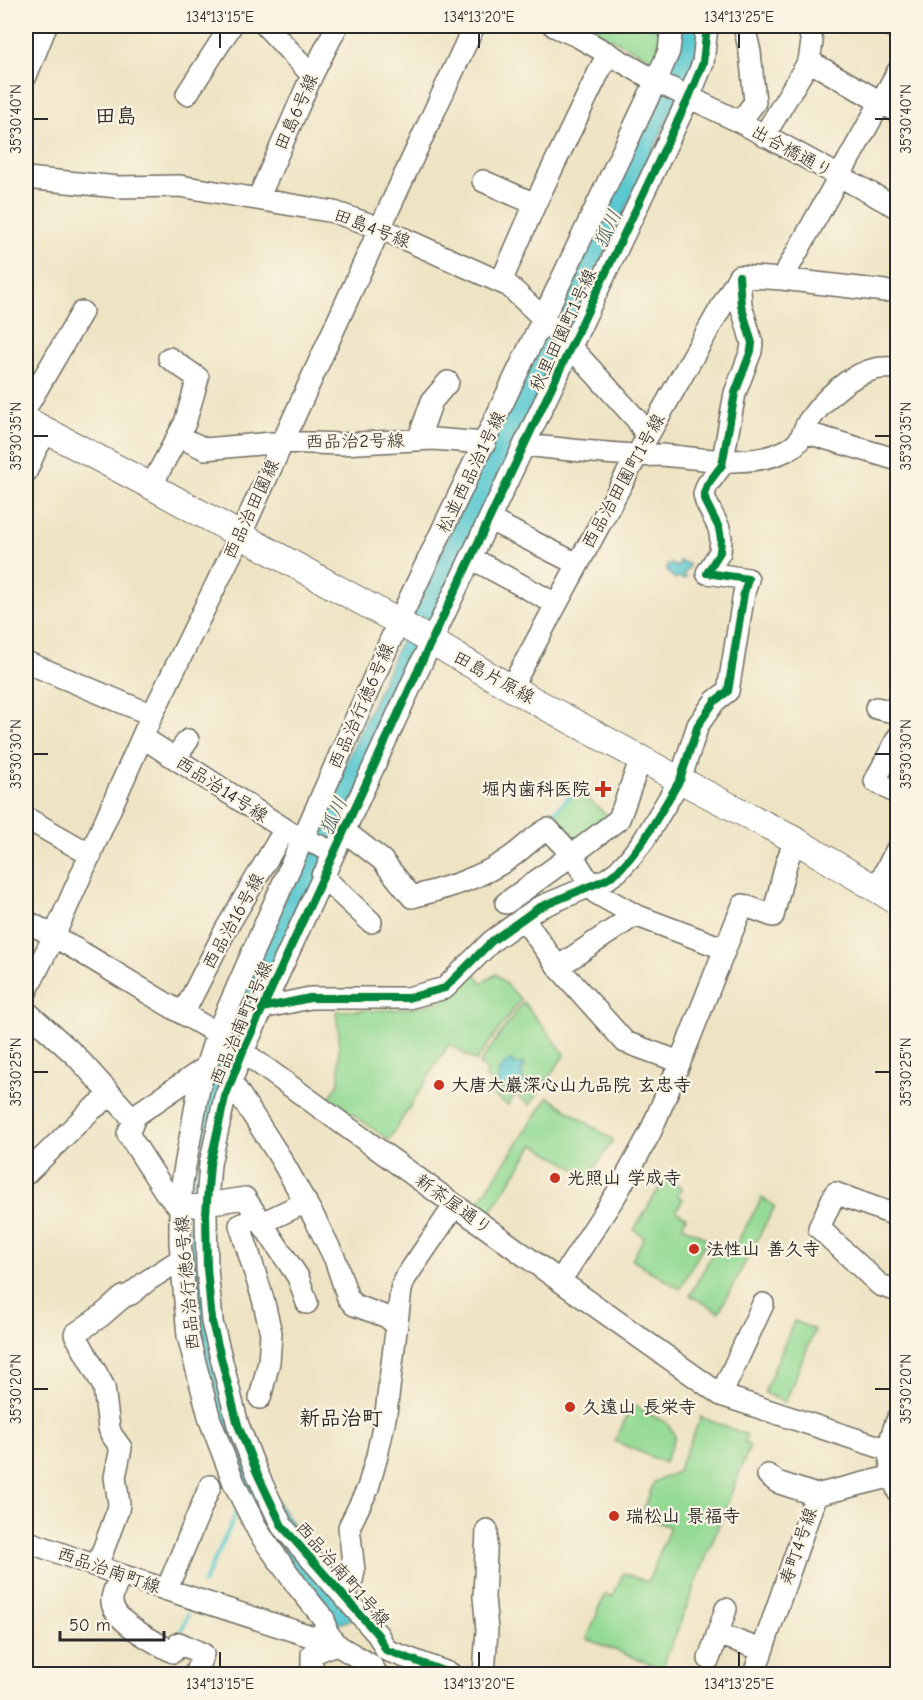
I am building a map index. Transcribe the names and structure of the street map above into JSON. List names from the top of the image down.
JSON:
{
  "streets": {
    "main road": ["田島片原線"],
    "street": [
      "田島6号線",
      "出合橋通り",
      "田島4号線",
      "秋里田園町1号線",
      "西品治2号線",
      "松並西品治1号線",
      "西品治田園町1号線",
      "西品治田園線",
      "西品治行徳6号線",
      "西品治14号線",
      "西品治16号線",
      "西品治南町1号線",
      "新茶屋通り",
      "寿町4号線",
      "西品治南町線"
    ]
  },
  "crossings": [
    ["田島6号線", "田島4号線"],
    ["出合橋通り", "秋里田園町1号線"],
    ["出合橋通り", "松並西品治1号線"],
    ["田島4号線", "秋里田園町1号線"],
    ["田島4号線", "松並西品治1号線"],
    ["田島4号線", "西品治田園町1号線"],
    ["田島4号線", "西品治田園線"],
    ["秋里田園町1号線", "田島片原線"],
    ["秋里田園町1号線", "西品治南町1号線"],
    ["西品治2号線", "松並西品治1号線"],
    ["西品治2号線", "西品治田園線"],
    ["松並西品治1号線", "田島片原線"],
    ["松並西品治1号線", "西品治行徳6号線"],
    ["西品治田園町1号線", "田島片原線"],
    ["西品治田園線", "田島片原線"],
    ["西品治田園線", "西品治14号線"],
    ["西品治田園線", "新茶屋通り"],
    ["田島片原線", "西品治行徳6号線"],
    ["田島片原線", "西品治南町1号線"],
    ["西品治行徳6号線", "西品治14号線"],
    ["西品治行徳6号線", "西品治16号線"],
    ["西品治行徳6号線", "西品治南町1号線"],
    ["西品治行徳6号線", "新茶屋通り"],
    ["西品治行徳6号線", "西品治南町線"],
    ["西品治14号線", "西品治16号線"],
    ["西品治14号線", "西品治南町1号線"],
    ["西品治16号線", "新茶屋通り"],
    ["西品治南町1号線", "新茶屋通り"]
  ],
  "districts": ["田島", "新品治町"],
  "water": ["狐川"],
  "places": {
    "health": ["堀内歯科医院"],
    "other": [
      "大唐大巖深心山九品院 玄忠寺",
      "光照山 学成寺",
      "法性山 善久寺",
      "久遠山 長栄寺",
      "瑞松山 景福寺"
    ]
  },
  "scale_bar": "50 m",
  "coordinates": [
    "134°13'15\"E",
    "134°13'20\"E",
    "134°13'25\"E",
    "35°30'40\"N",
    "35°30'35\"N",
    "35°30'30\"N",
    "35°30'25\"N",
    "35°30'20\"N"
  ]
}
